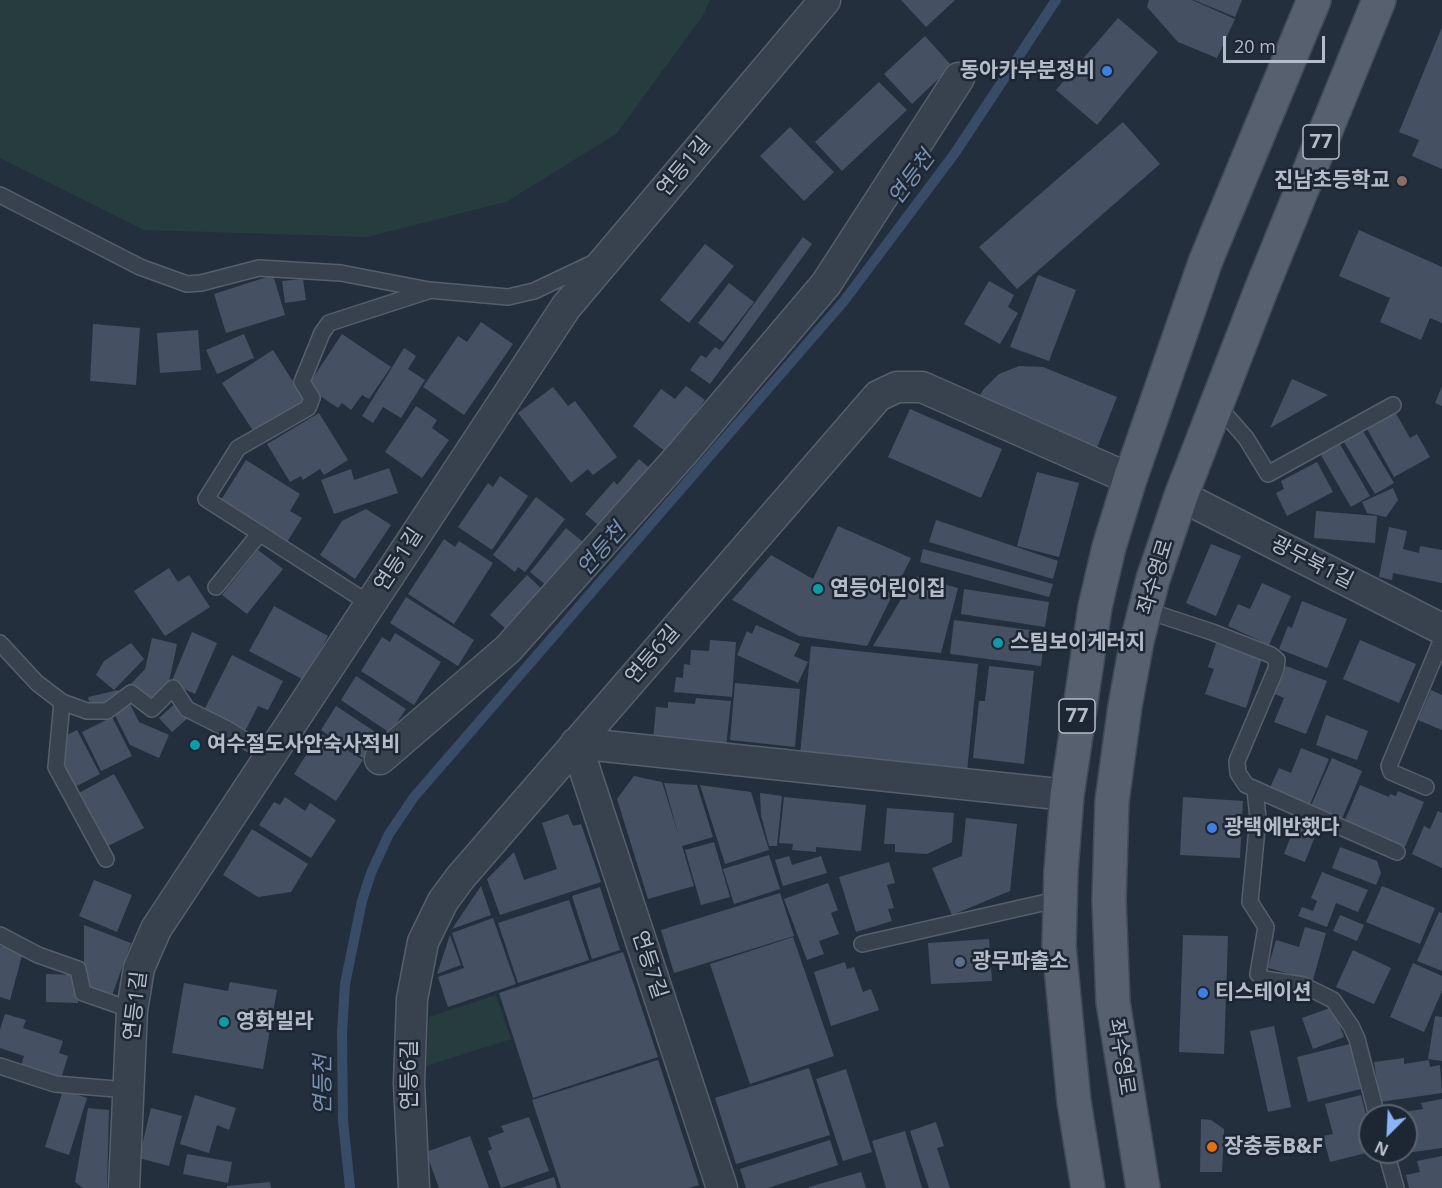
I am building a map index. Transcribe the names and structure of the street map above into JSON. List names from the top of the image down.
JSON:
{
  "streets": {
    "main road": ["77", "좌수영로"],
    "street": [
      "연등1길",
      "광무북1길",
      "연등6길",
      "연등7길"
    ]
  },
  "crossings": [
    ["77", "연등6길"],
    ["광무북1길", "좌수영로"],
    ["연등6길", "연등7길"]
  ],
  "water": ["연등천"],
  "places": [
    "동아카부분정비",
    "진남초등학교",
    "연등어린이집",
    "스팀보이게러지",
    "여수절도사안숙사적비",
    "광택에반했다",
    "광무파출소",
    "티스테이션",
    "영화빌라",
    "장충동B&F"
  ],
  "scale_bar": "20 m",
  "north": "bottom left"
}
